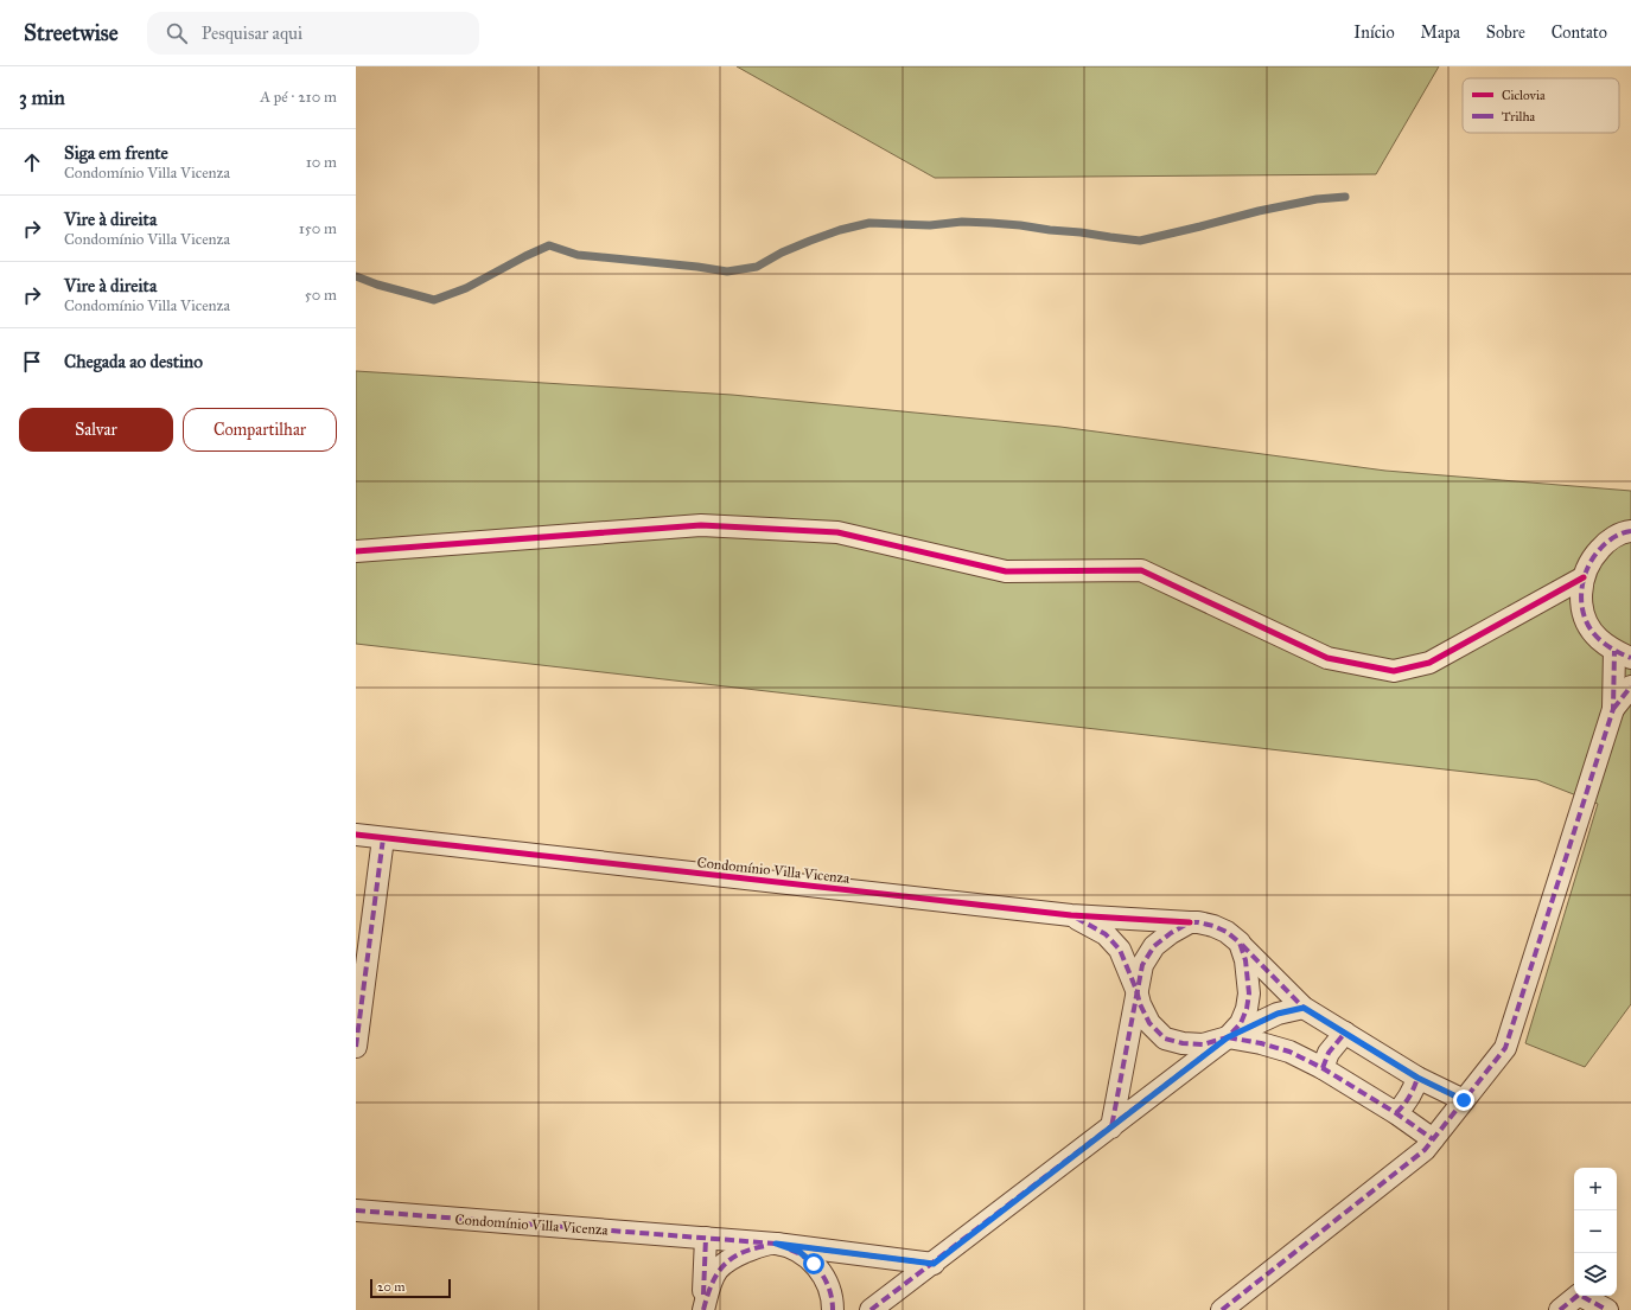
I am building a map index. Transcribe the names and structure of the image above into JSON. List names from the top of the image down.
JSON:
{
  "streets": {
    "street": ["Condomínio Villa Vicenza"]
  },
  "legend": ["Ciclovia", "Trilha"],
  "scale_bar": "20 m",
  "page": {
    "header": "Streetwise",
    "search": "Pesquisar aqui",
    "nav": [
      "Início",
      "Mapa",
      "Sobre",
      "Contato"
    ],
    "heading": ["3 min", "A pé · 210 m"],
    "list": [
      ["Siga em frente", "Condomínio Villa Vicenza", "10 m"],
      ["Vire à direita", "Condomínio Villa Vicenza", "150 m"],
      ["Vire à direita", "Condomínio Villa Vicenza", "50 m"],
      "Chegada ao destino"
    ],
    "buttons": ["Salvar", "Compartilhar"],
    "map_buttons": ["+", "−"],
    "scale": "20 m"
  }
}
